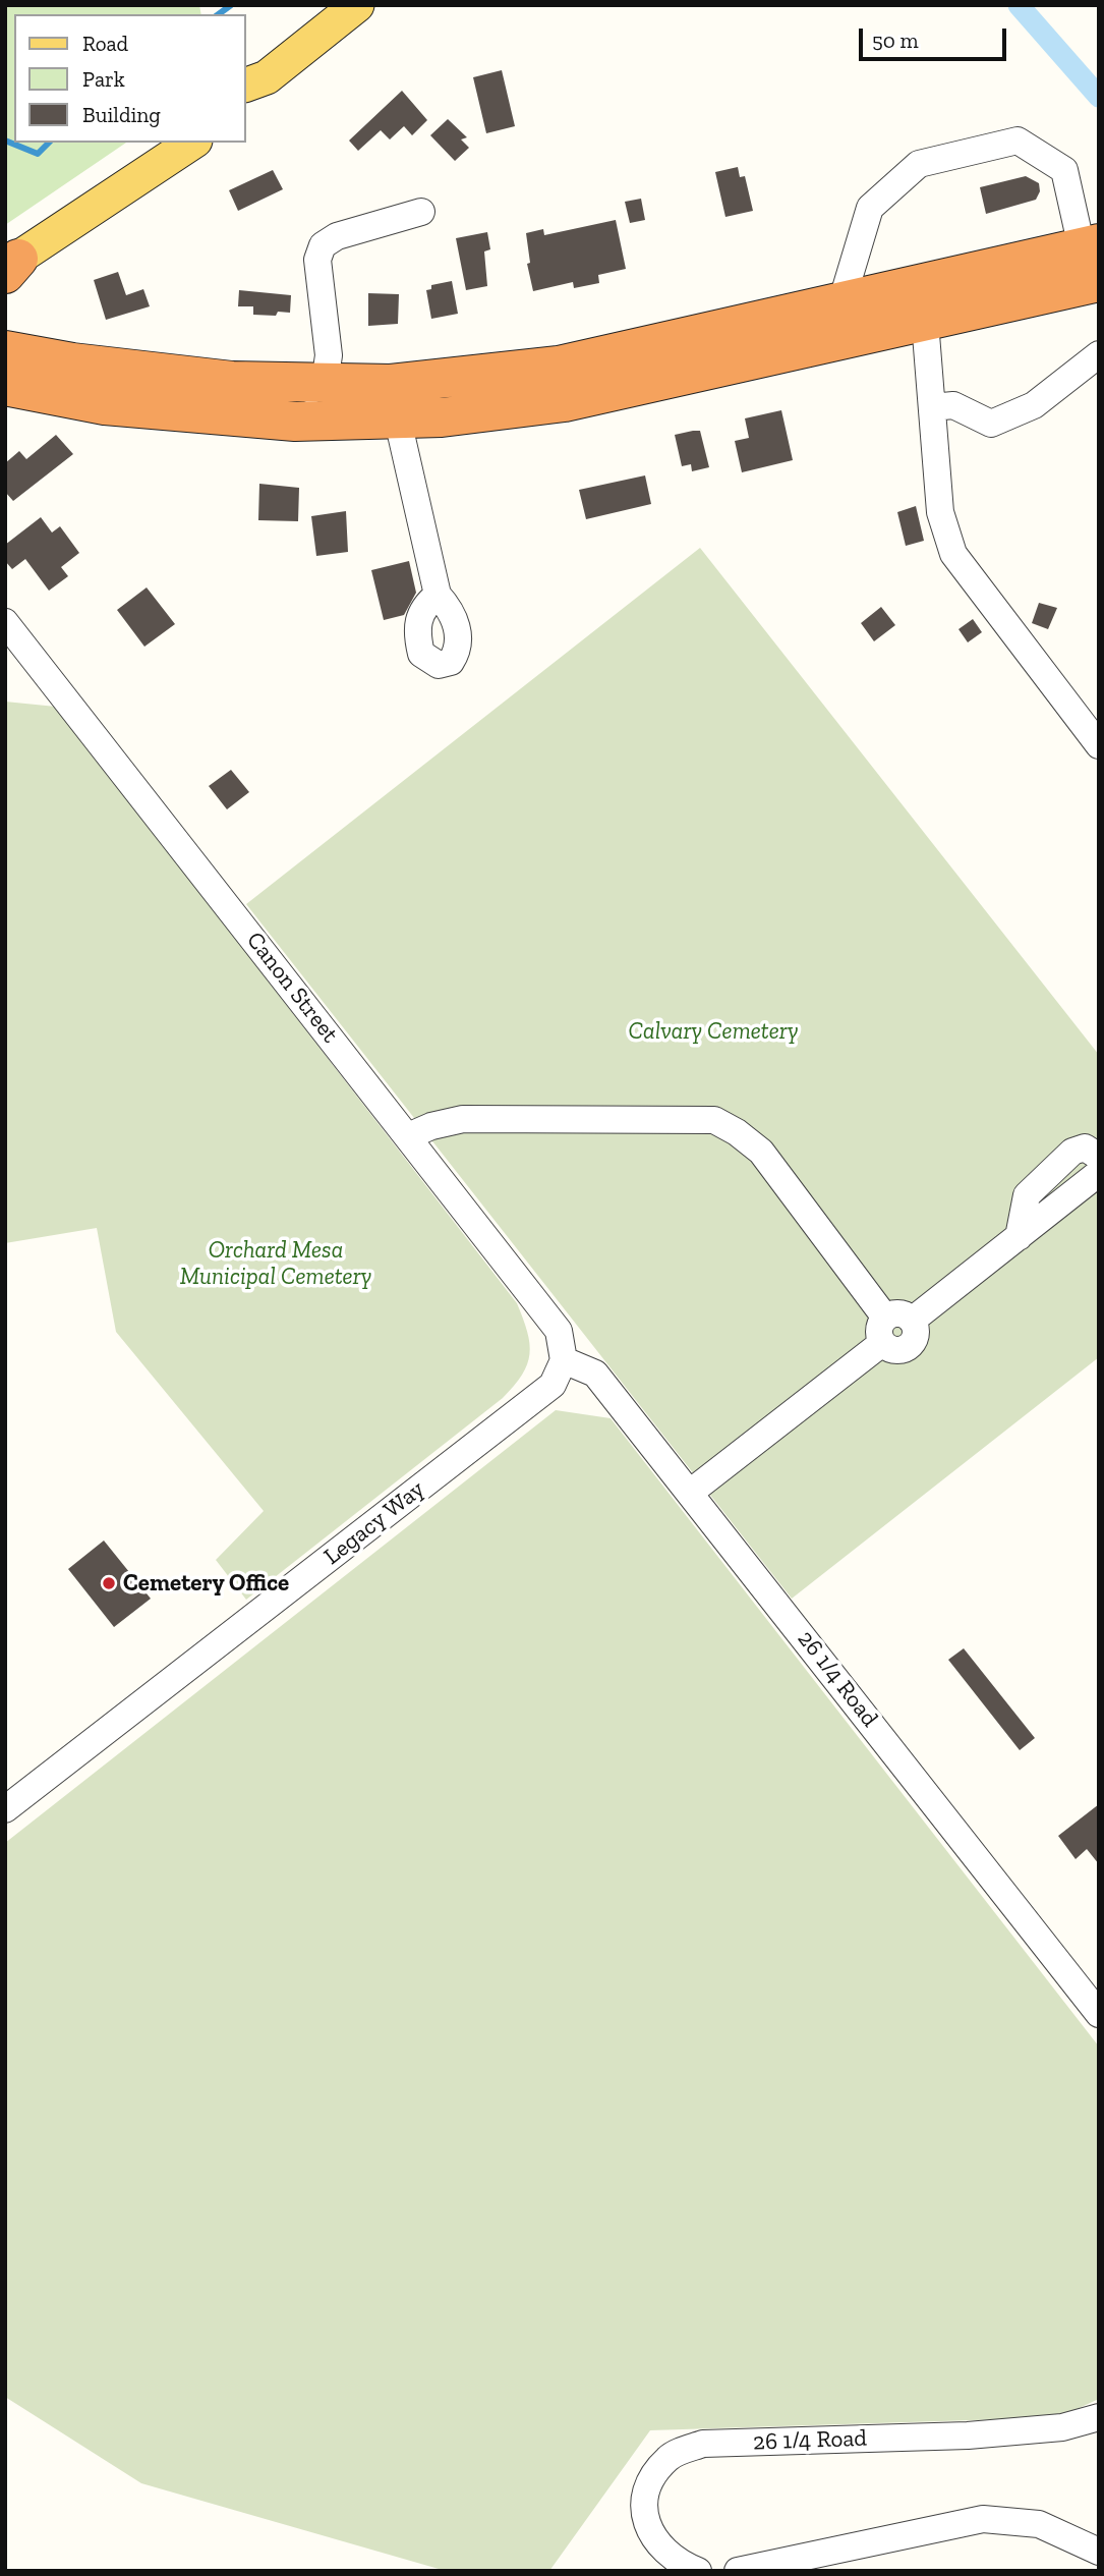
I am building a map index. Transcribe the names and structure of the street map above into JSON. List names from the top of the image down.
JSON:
{
  "streets": {
    "street": ["Canon Street", "Legacy Way", "26 1/4 Road"]
  },
  "crossings": [
    ["Canon Street", "Legacy Way"],
    ["Canon Street", "26 1/4 Road"],
    ["Legacy Way", "26 1/4 Road"]
  ],
  "parks": ["Calvary Cemetery", "Orchard Mesa Municipal Cemetery"],
  "places": ["Cemetery Office"],
  "legend": ["Road", "Park", "Building"],
  "scale_bar": "50 m"
}
